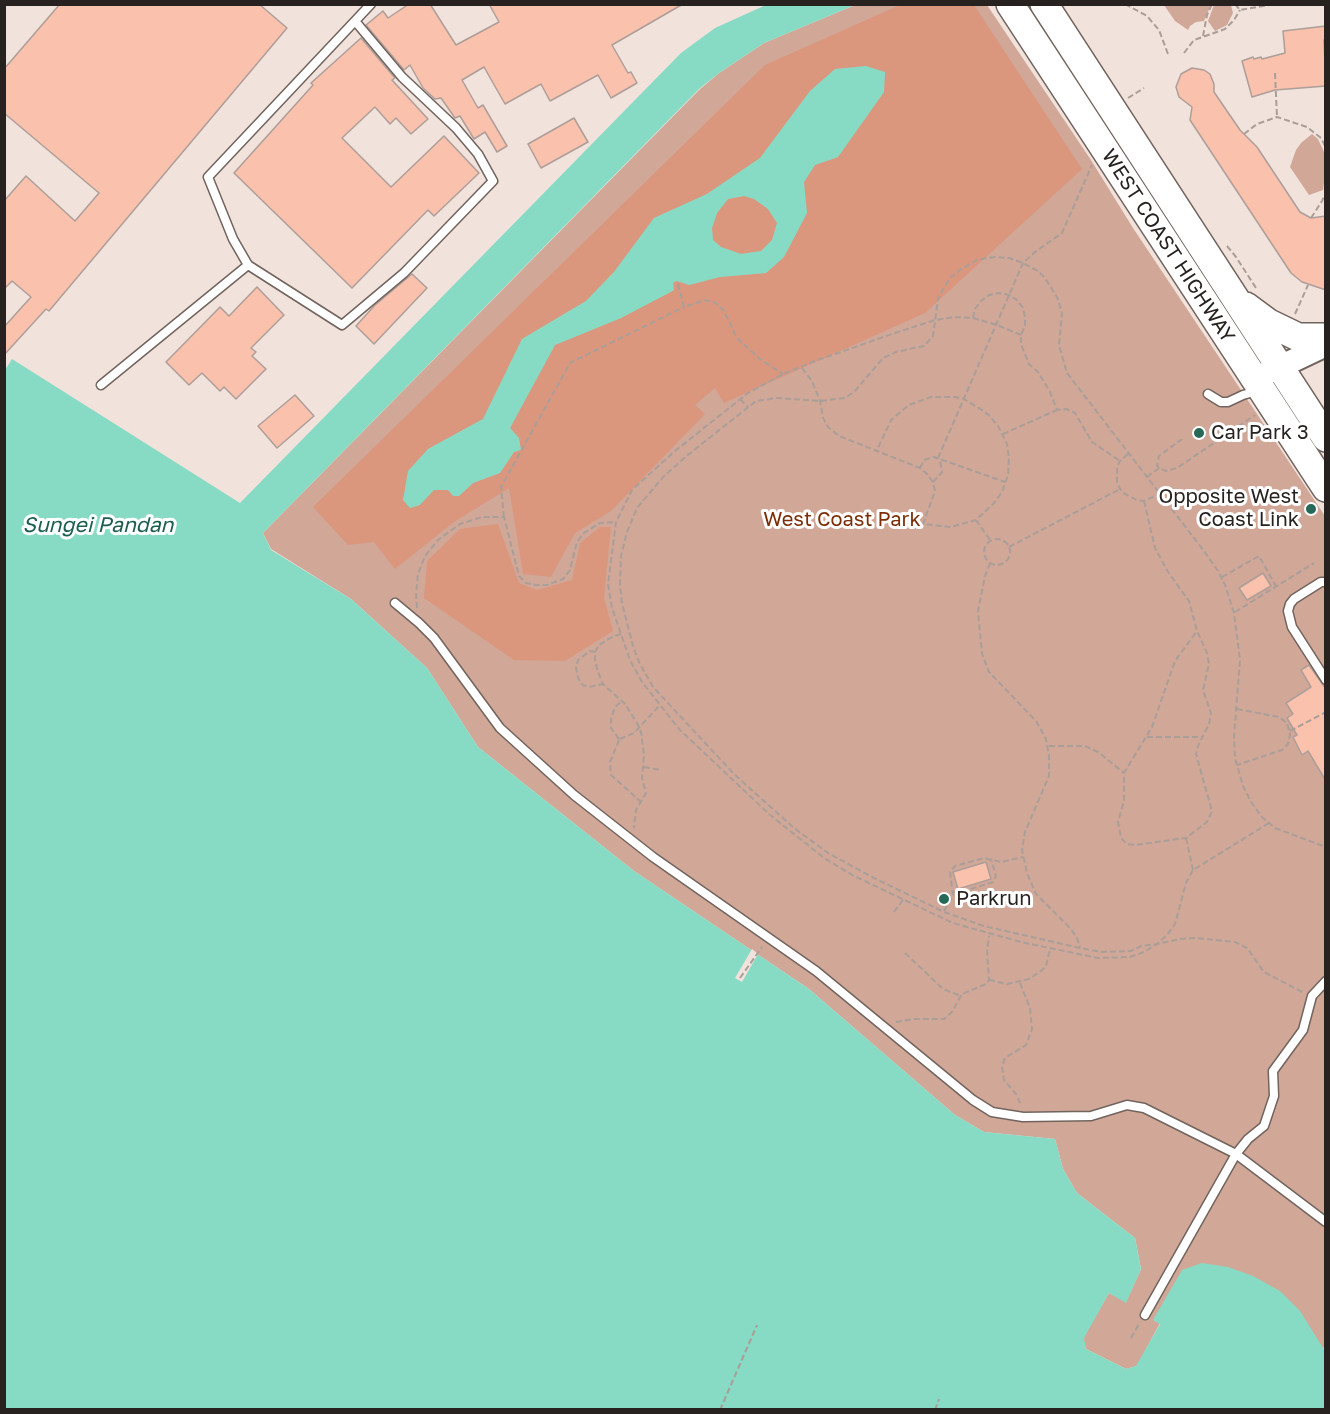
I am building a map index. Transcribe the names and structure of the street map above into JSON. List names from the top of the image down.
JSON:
{
  "streets": {
    "highway": ["WEST COAST HIGHWAY"]
  },
  "water": ["Sungei Pandan"],
  "parks": ["West Coast Park"],
  "places": ["Car Park 3", "Opposite West Coast Link", "Parkrun"]
}
